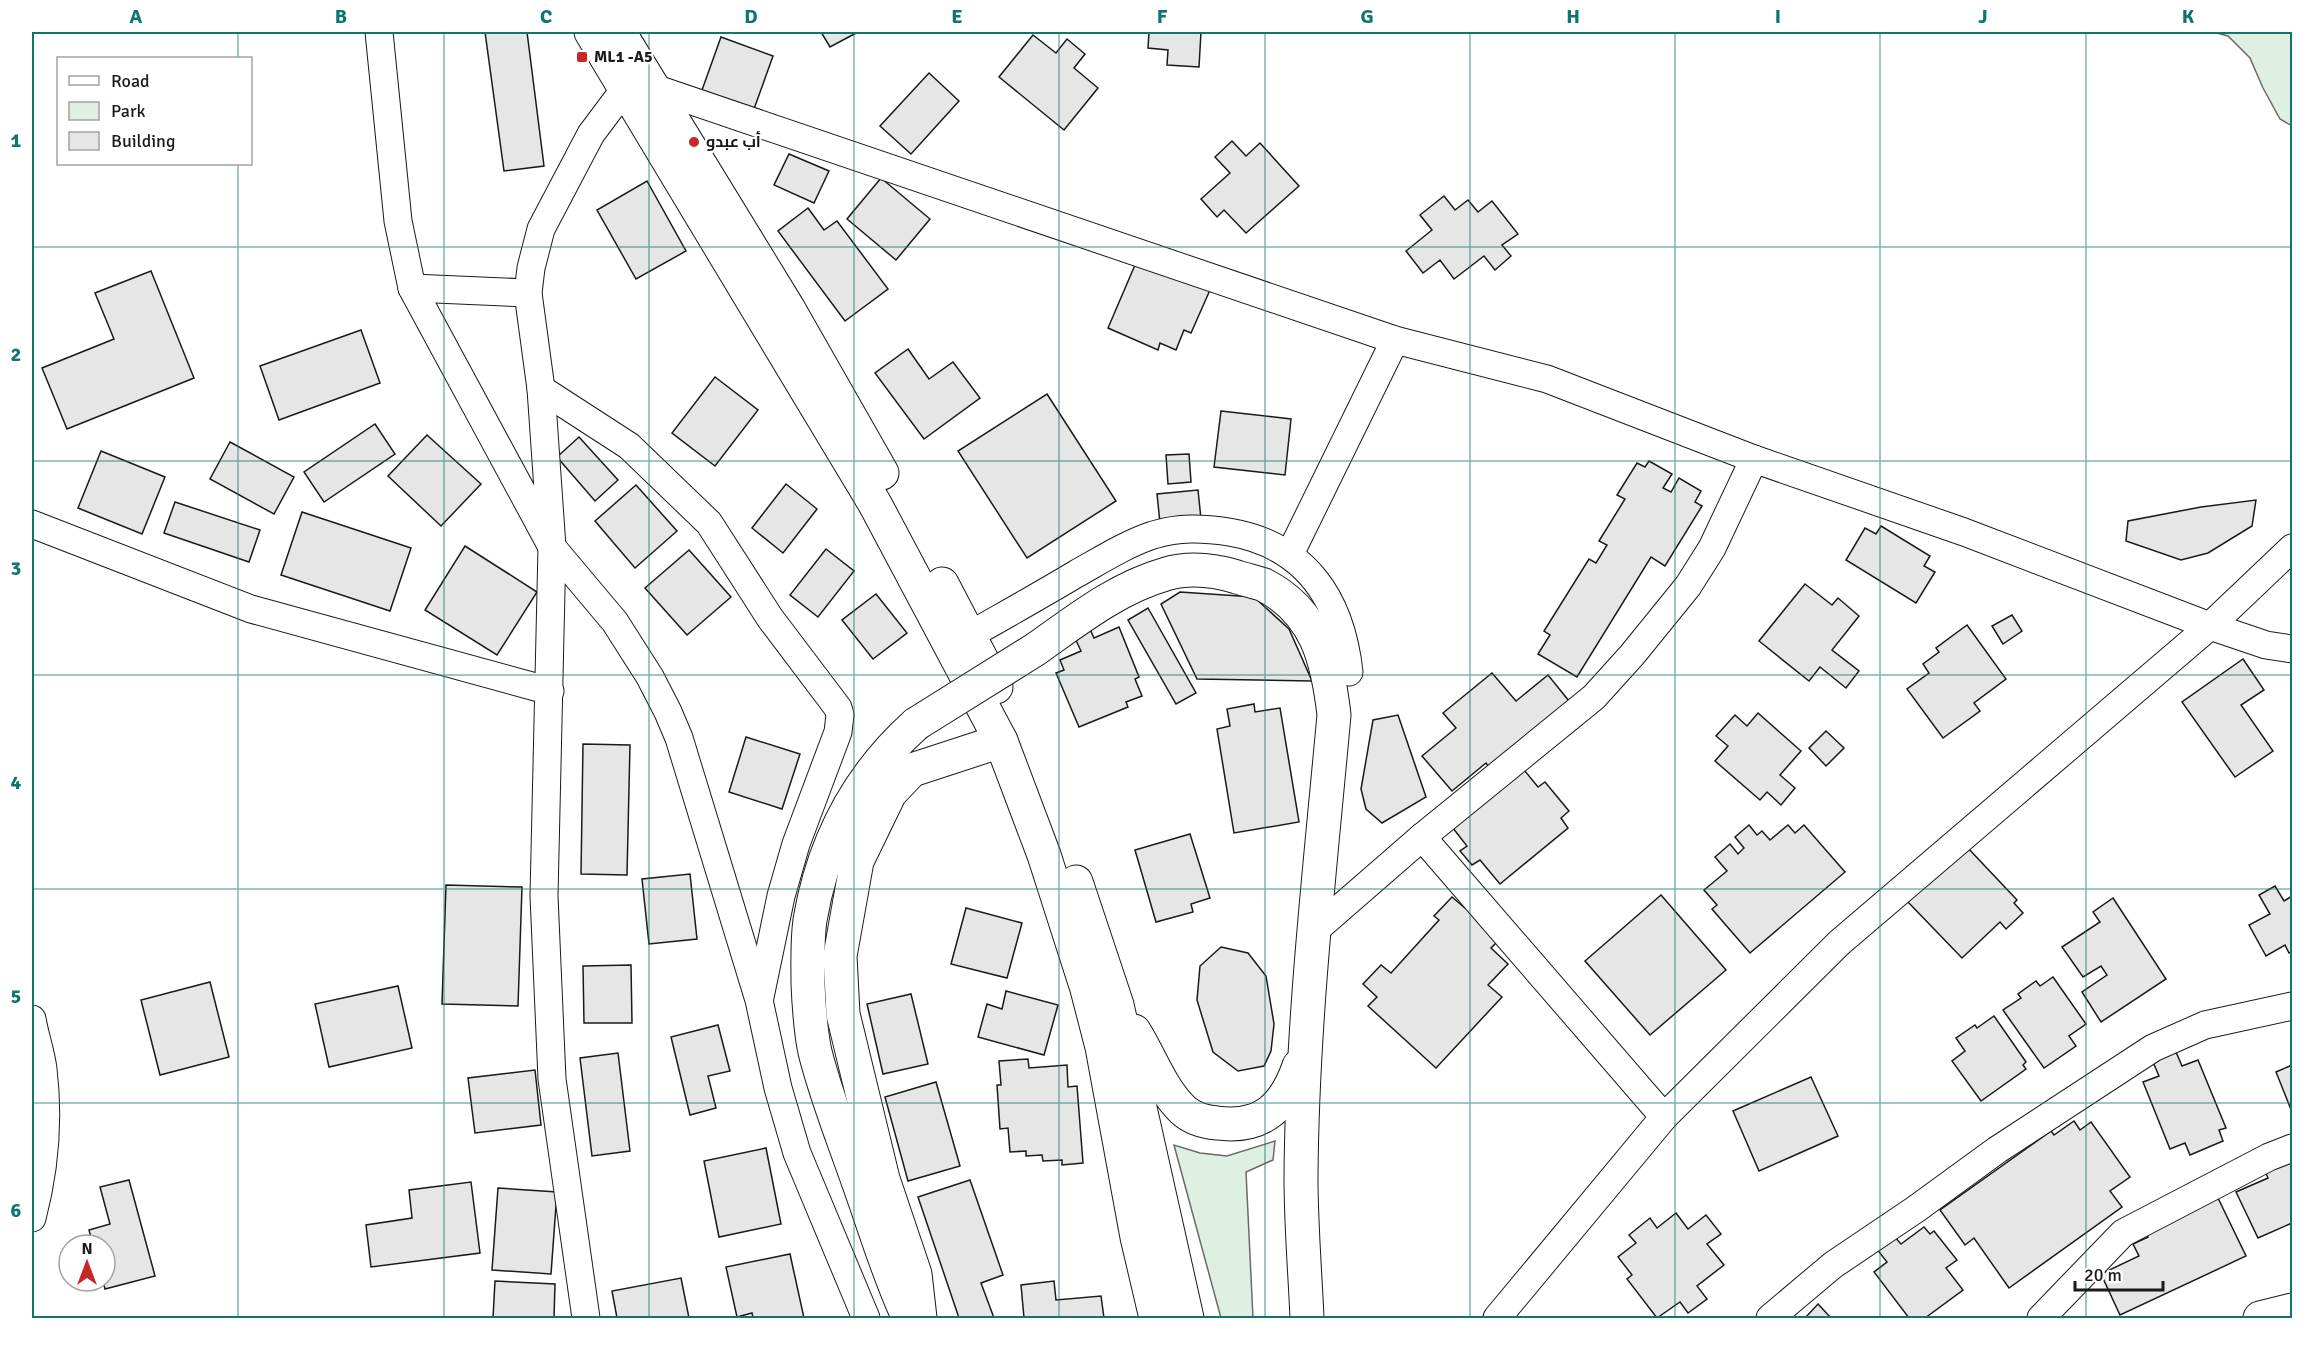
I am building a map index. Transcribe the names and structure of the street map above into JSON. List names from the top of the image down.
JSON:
{
  "places": {
    "transit": ["ML1 -A5"],
    "other": ["أب عبدو"]
  },
  "legend": ["Road", "Park", "Building"],
  "scale_bar": "20 m",
  "north": "top",
  "grid": {
    "columns": [
      "A",
      "B",
      "C",
      "D",
      "E",
      "F",
      "G",
      "H",
      "I",
      "J",
      "K"
    ],
    "rows": [
      "1",
      "2",
      "3",
      "4",
      "5",
      "6"
    ]
  }
}
